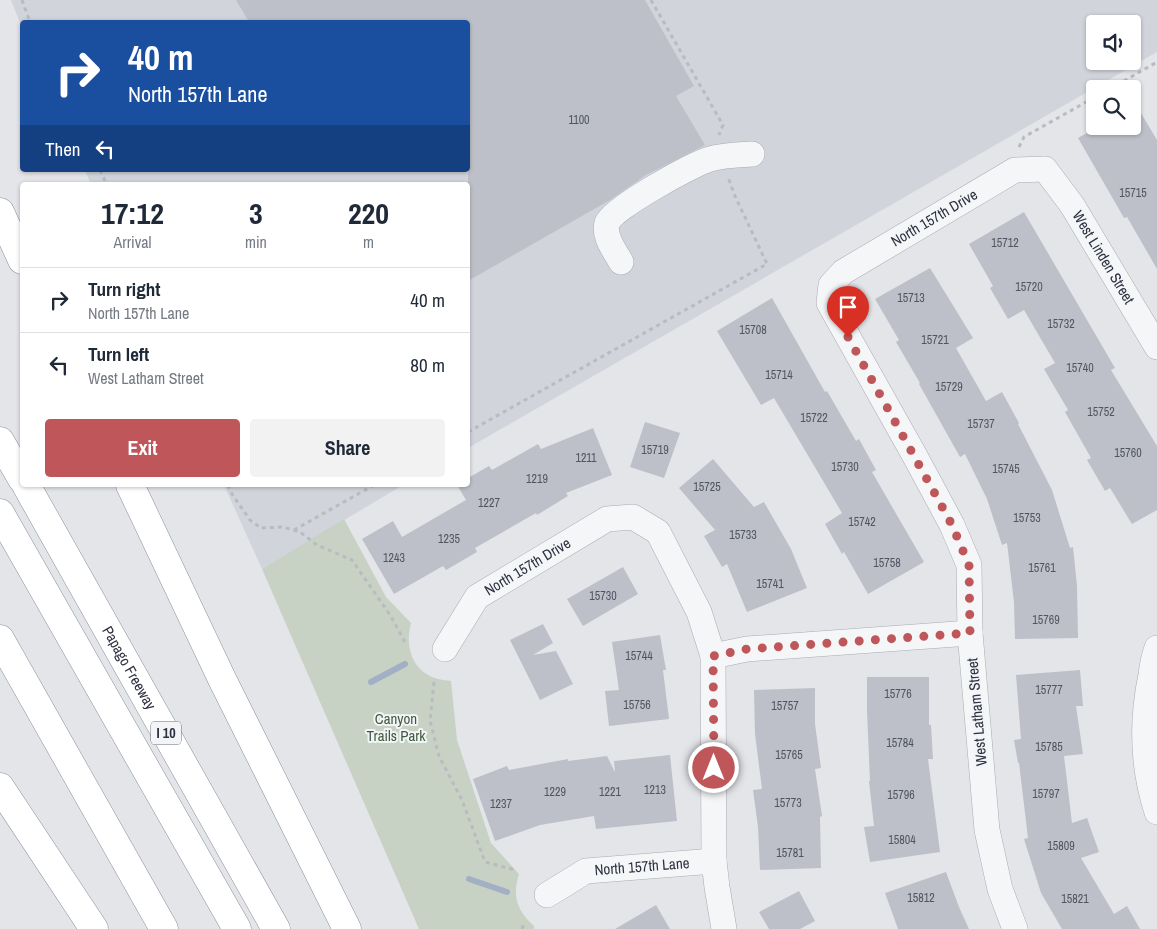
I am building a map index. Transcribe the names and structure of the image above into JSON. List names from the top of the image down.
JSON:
{
  "streets": {
    "highway": ["Papago Freeway", "I 10"],
    "street": [
      "North 157th Drive",
      "West Linden Street",
      "West Latham Street",
      "North 157th Lane"
    ]
  },
  "crossings": [
    ["North 157th Drive", "West Linden Street"],
    ["North 157th Drive", "West Latham Street"]
  ],
  "parks": ["Canyon Trails Park"],
  "house_numbers": [
    "1100",
    "15715",
    "15712",
    "15720",
    "15713",
    "15732",
    "15708",
    "15721",
    "15740",
    "15714",
    "15729",
    "15752",
    "15722",
    "15737",
    "15719",
    "15760",
    "1211",
    "15730",
    "15745",
    "1219",
    "15725",
    "1227",
    "15753",
    "15742",
    "15733",
    "1235",
    "1243",
    "15758",
    "15761",
    "15741",
    "15730",
    "15769",
    "15744",
    "15777",
    "15776",
    "15756",
    "15757",
    "15784",
    "15785",
    "15765",
    "1213",
    "1229",
    "1221",
    "15797",
    "15796",
    "15773",
    "1237",
    "15804",
    "15809",
    "15781",
    "15812",
    "15821"
  ],
  "page": {
    "turn": ["40 m", "North 157th Lane"],
    "then": "Then",
    "eta": [
      "17:12",
      "Arrival",
      "3",
      "min",
      "220",
      "m"
    ],
    "list": [
      {
        "name": "Turn right",
        "note": "North 157th Lane",
        "value": "40 m"
      },
      {
        "name": "Turn left",
        "note": "West Latham Street",
        "value": "80 m"
      }
    ],
    "buttons": ["Exit", "Share"]
  }
}
